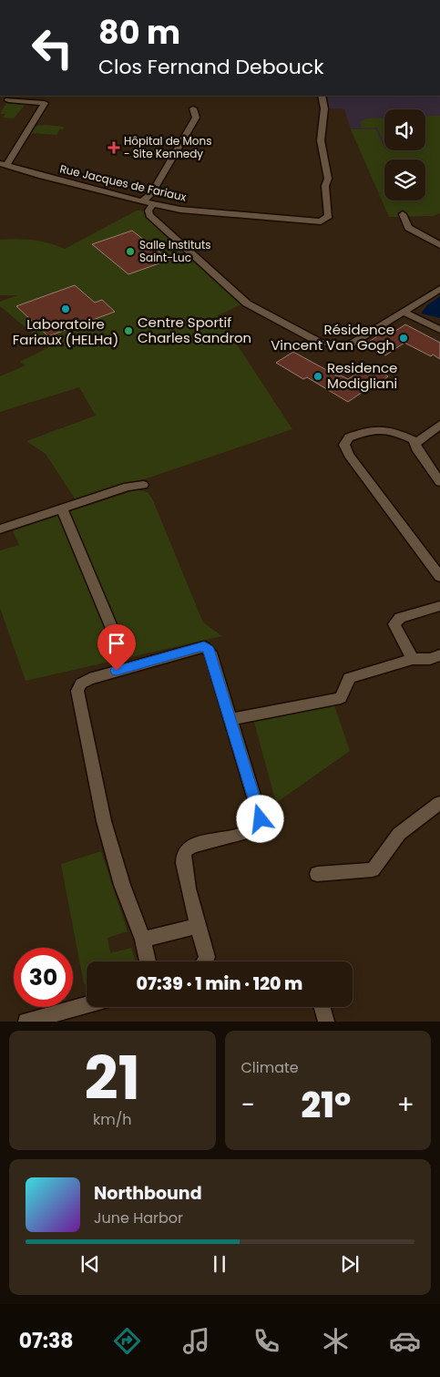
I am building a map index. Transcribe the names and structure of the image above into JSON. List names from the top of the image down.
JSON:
{
  "streets": {
    "street": ["Rue Jacques de Fariaux"]
  },
  "places": {
    "health": ["Hôpital de Mons - Site Kennedy"],
    "other": [
      "Salle Instituts Saint-Luc",
      "Laboratoire Fariaux (HELHa)",
      "Centre Sportif Charles Sandron",
      "Résidence Vincent Van Gogh",
      "Residence Modigliani"
    ]
  },
  "page": {
    "turn": ["80 m", "Clos Fernand Debouck"],
    "limit": "30",
    "trip": "07:39 · 1 min · 120 m",
    "tile": [
      ["21", "km/h"],
      "Climate"
    ],
    "heat": ["−", "21°", "+"],
    "song": ["Northbound", "June Harbor"],
    "tabs": "07:38"
  }
}
